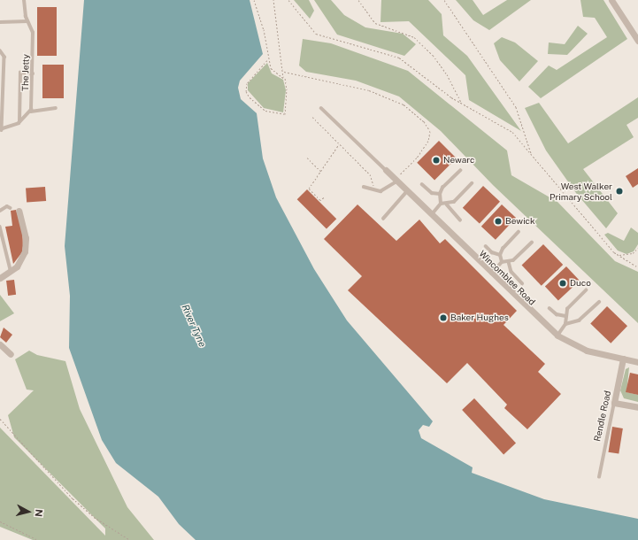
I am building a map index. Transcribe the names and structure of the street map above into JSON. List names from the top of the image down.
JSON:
{
  "streets": {
    "street": ["Wincomblee Road", "Rendle Road"],
    "lane": ["The Jetty"]
  },
  "crossings": [
    ["Wincomblee Road", "Rendle Road"]
  ],
  "water": ["River Tyne"],
  "places": [
    "Newarc",
    "West Walker Primary School",
    "Bewick",
    "Duco",
    "Baker Hughes"
  ],
  "north": "right"
}
